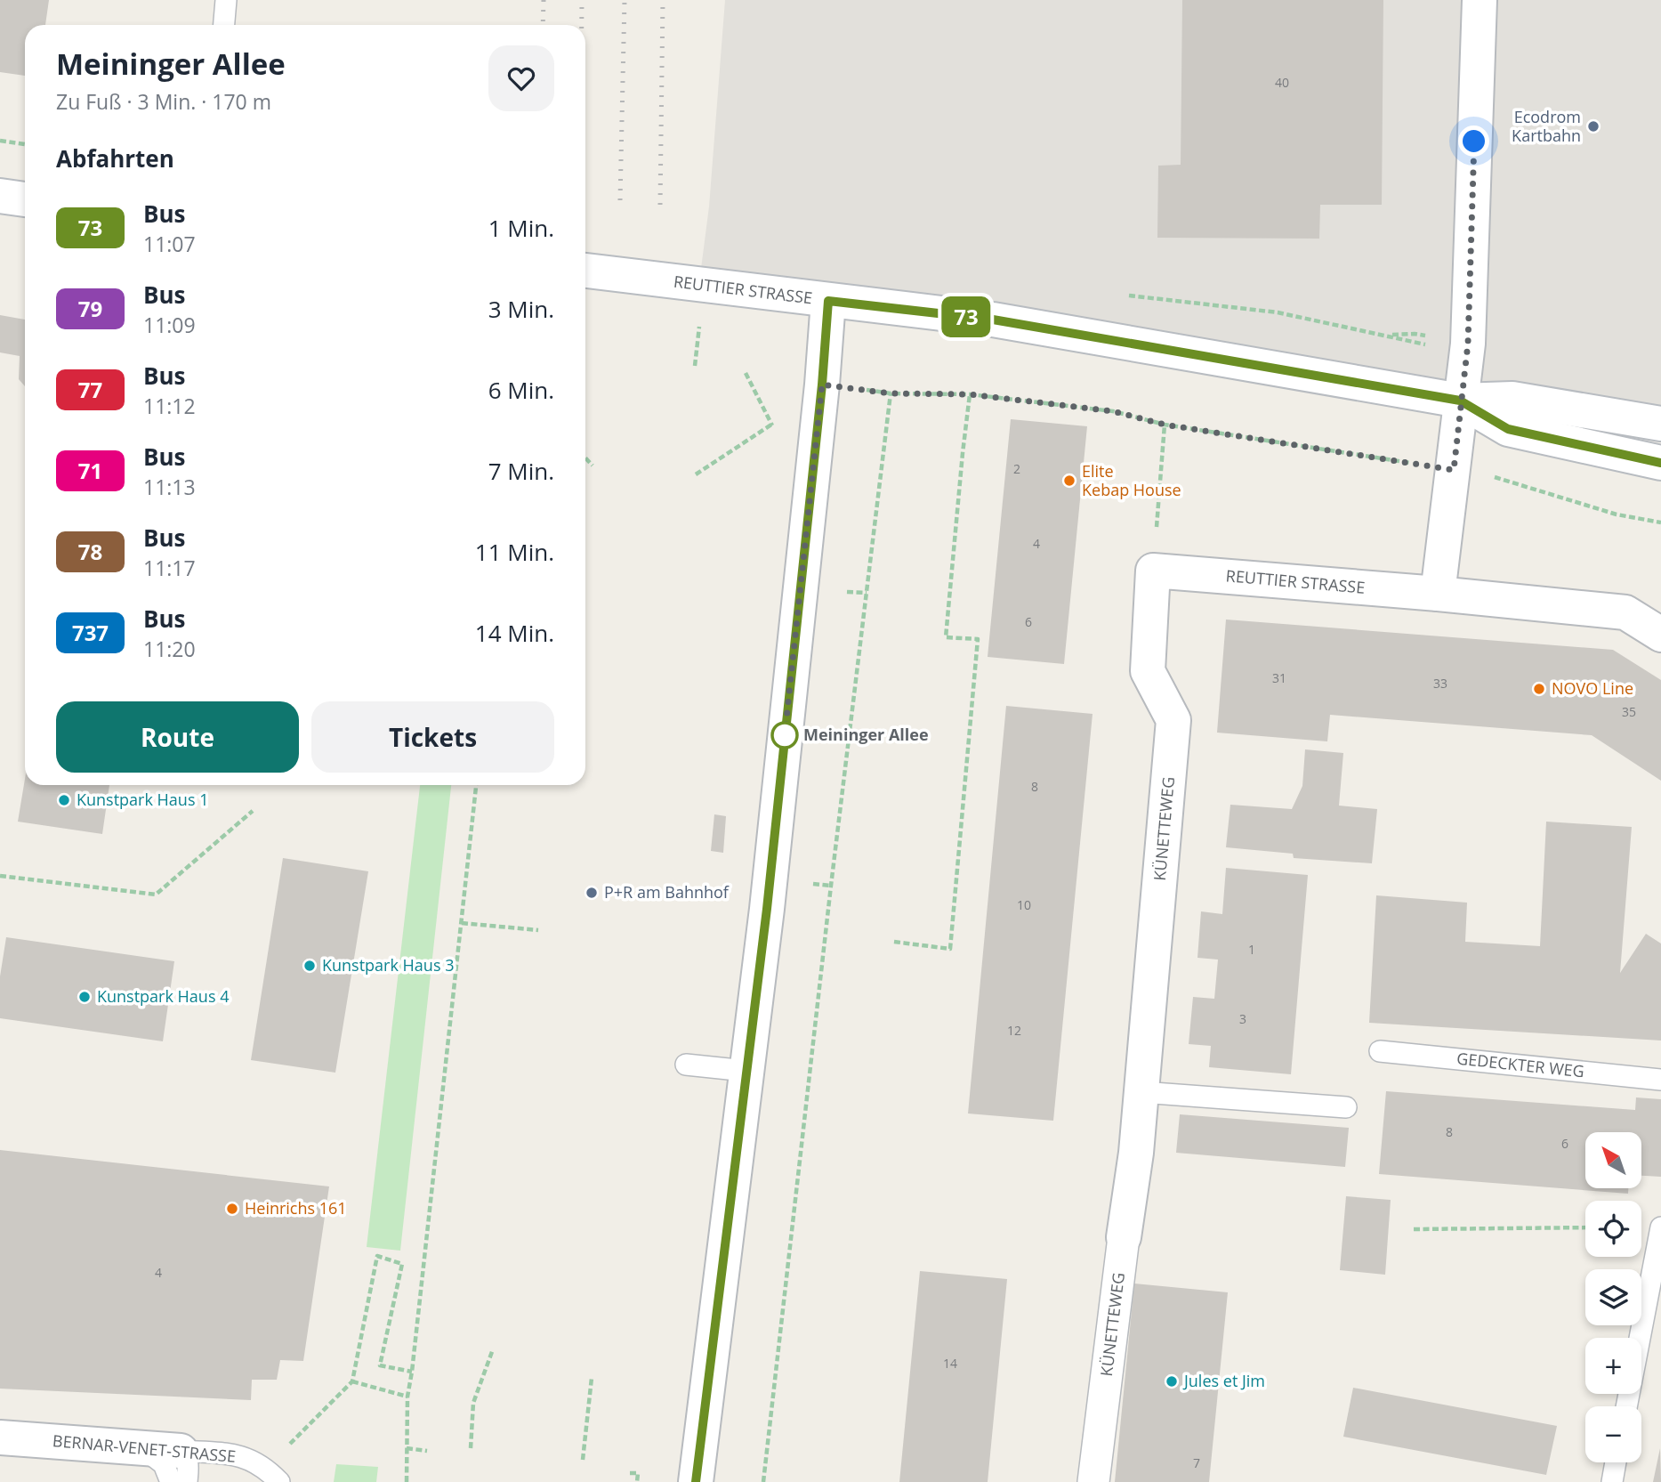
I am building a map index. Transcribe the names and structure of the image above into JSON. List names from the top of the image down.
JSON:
{
  "streets": {
    "street": ["REUTTIER STRASSE", "KÜNETTEWEG", "BERNAR-VENET-STRASSE"],
    "lane": ["GEDECKTER WEG"]
  },
  "crossings": [
    ["REUTTIER STRASSE", "KÜNETTEWEG"]
  ],
  "places": [
    "Ecodrom Kartbahn",
    "Elite Kebap House",
    "NOVO Line",
    "Meininger Allee",
    "Kunstpark Haus 1",
    "P+R am Bahnhof",
    "Kunstpark Haus 3",
    "Kunstpark Haus 4",
    "Heinrichs 161",
    "Jules et Jim"
  ],
  "lines": ["bus line 73"],
  "house_numbers": [
    "40",
    "2",
    "4",
    "6",
    "31",
    "33",
    "35",
    "8",
    "10",
    "1",
    "3",
    "12",
    "8",
    "6",
    "4",
    "14",
    "7"
  ],
  "north": "top left",
  "page": {
    "on_map": "73",
    "heading": [
      ["Meininger Allee", "Zu Fuß · 3 Min. · 170 m"],
      "Abfahrten"
    ],
    "list": [
      {
        "mark": "73",
        "name": "Bus",
        "note": "11:07",
        "value": "1 Min."
      },
      {
        "mark": "79",
        "name": "Bus",
        "note": "11:09",
        "value": "3 Min."
      },
      {
        "mark": "77",
        "name": "Bus",
        "note": "11:12",
        "value": "6 Min."
      },
      {
        "mark": "71",
        "name": "Bus",
        "note": "11:13",
        "value": "7 Min."
      },
      {
        "mark": "78",
        "name": "Bus",
        "note": "11:17",
        "value": "11 Min."
      },
      {
        "mark": "737",
        "name": "Bus",
        "note": "11:20",
        "value": "14 Min."
      }
    ],
    "buttons": ["Route", "Tickets"],
    "map_buttons": ["+", "−"]
  }
}
